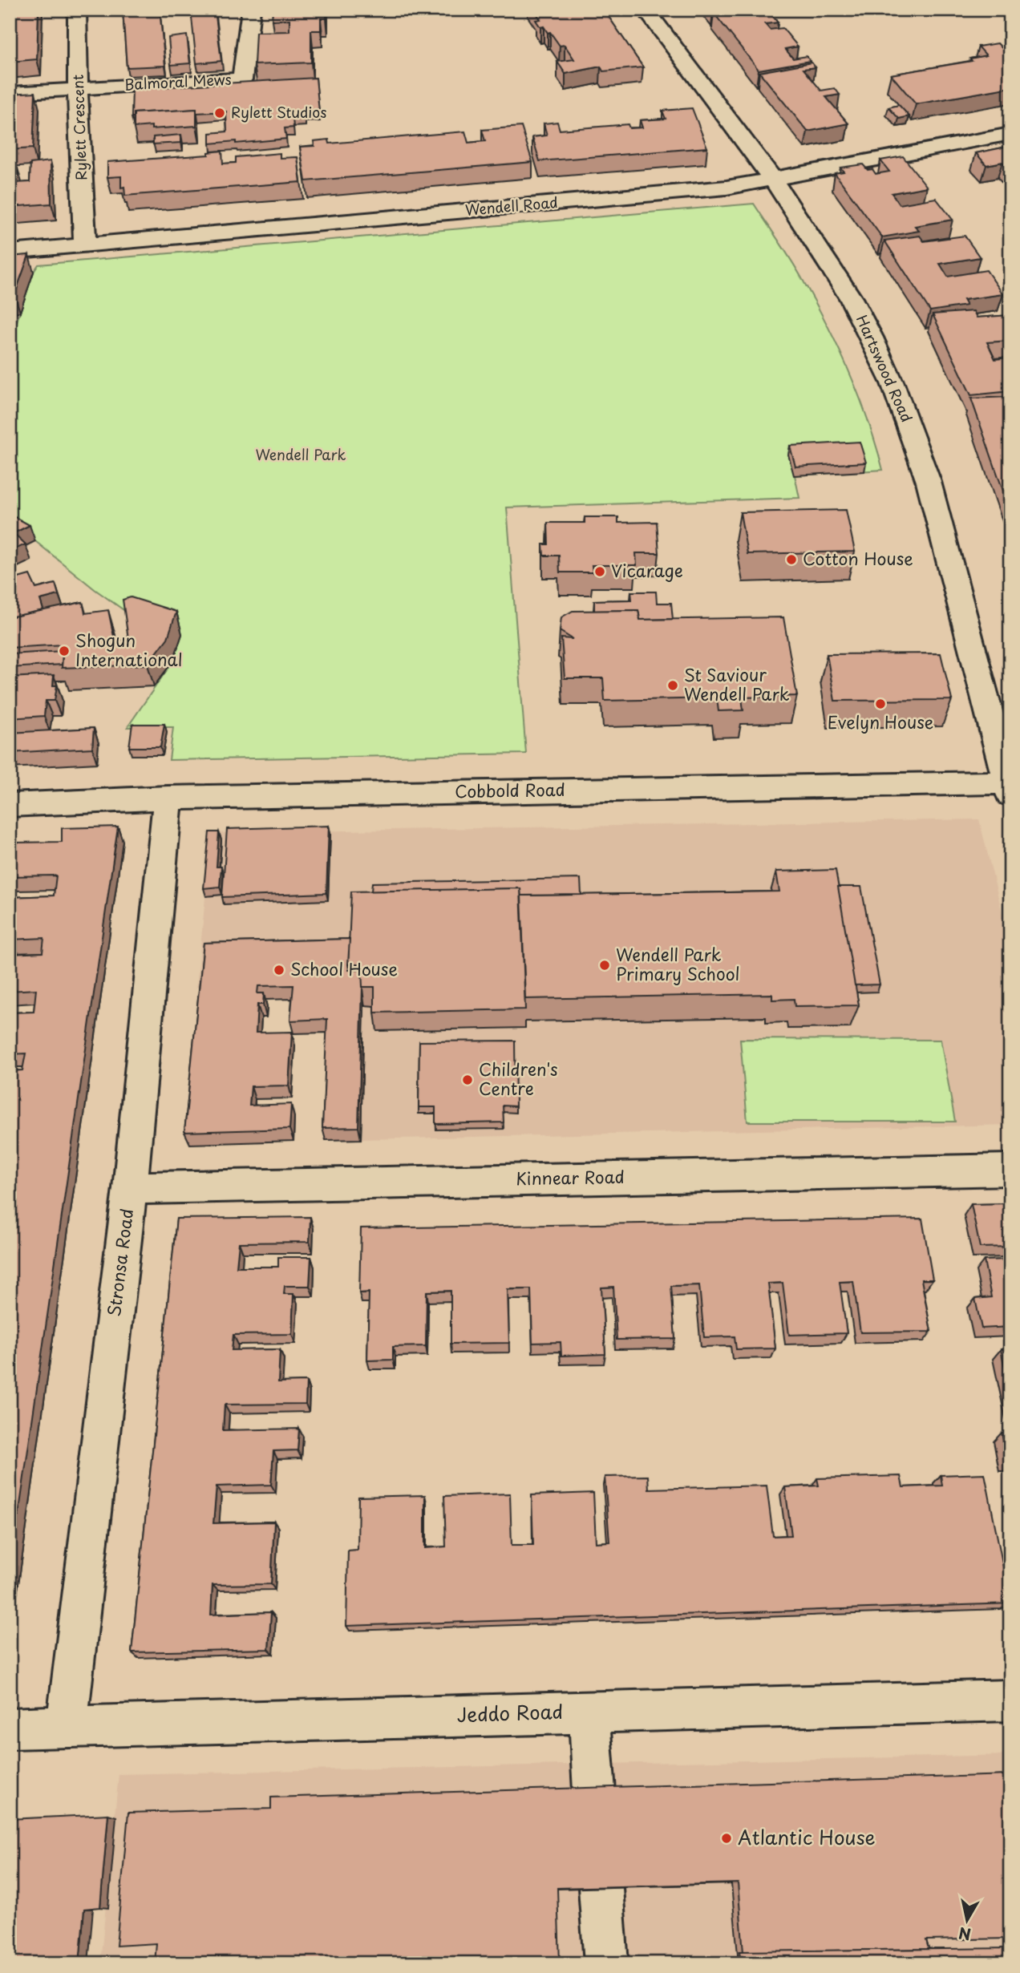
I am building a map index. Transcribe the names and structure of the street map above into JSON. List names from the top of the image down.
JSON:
{
  "streets": {
    "street": [
      "Balmoral Mews",
      "Rylett Crescent",
      "Wendell Road",
      "Hartswood Road",
      "Cobbold Road",
      "Kinnear Road",
      "Stronsa Road",
      "Jeddo Road"
    ]
  },
  "crossings": [
    ["Balmoral Mews", "Rylett Crescent"],
    ["Rylett Crescent", "Wendell Road"],
    ["Wendell Road", "Hartswood Road"],
    ["Hartswood Road", "Cobbold Road"],
    ["Cobbold Road", "Stronsa Road"],
    ["Kinnear Road", "Stronsa Road"],
    ["Stronsa Road", "Jeddo Road"]
  ],
  "parks": ["Wendell Park"],
  "places": [
    "Rylett Studios",
    "Cotton House",
    "Vicarage",
    "Shogun International",
    "St Saviour Wendell Park",
    "Evelyn House",
    "Wendell Park Primary School",
    "School House",
    "Children's Centre",
    "Atlantic House"
  ],
  "north": "bottom"
}
